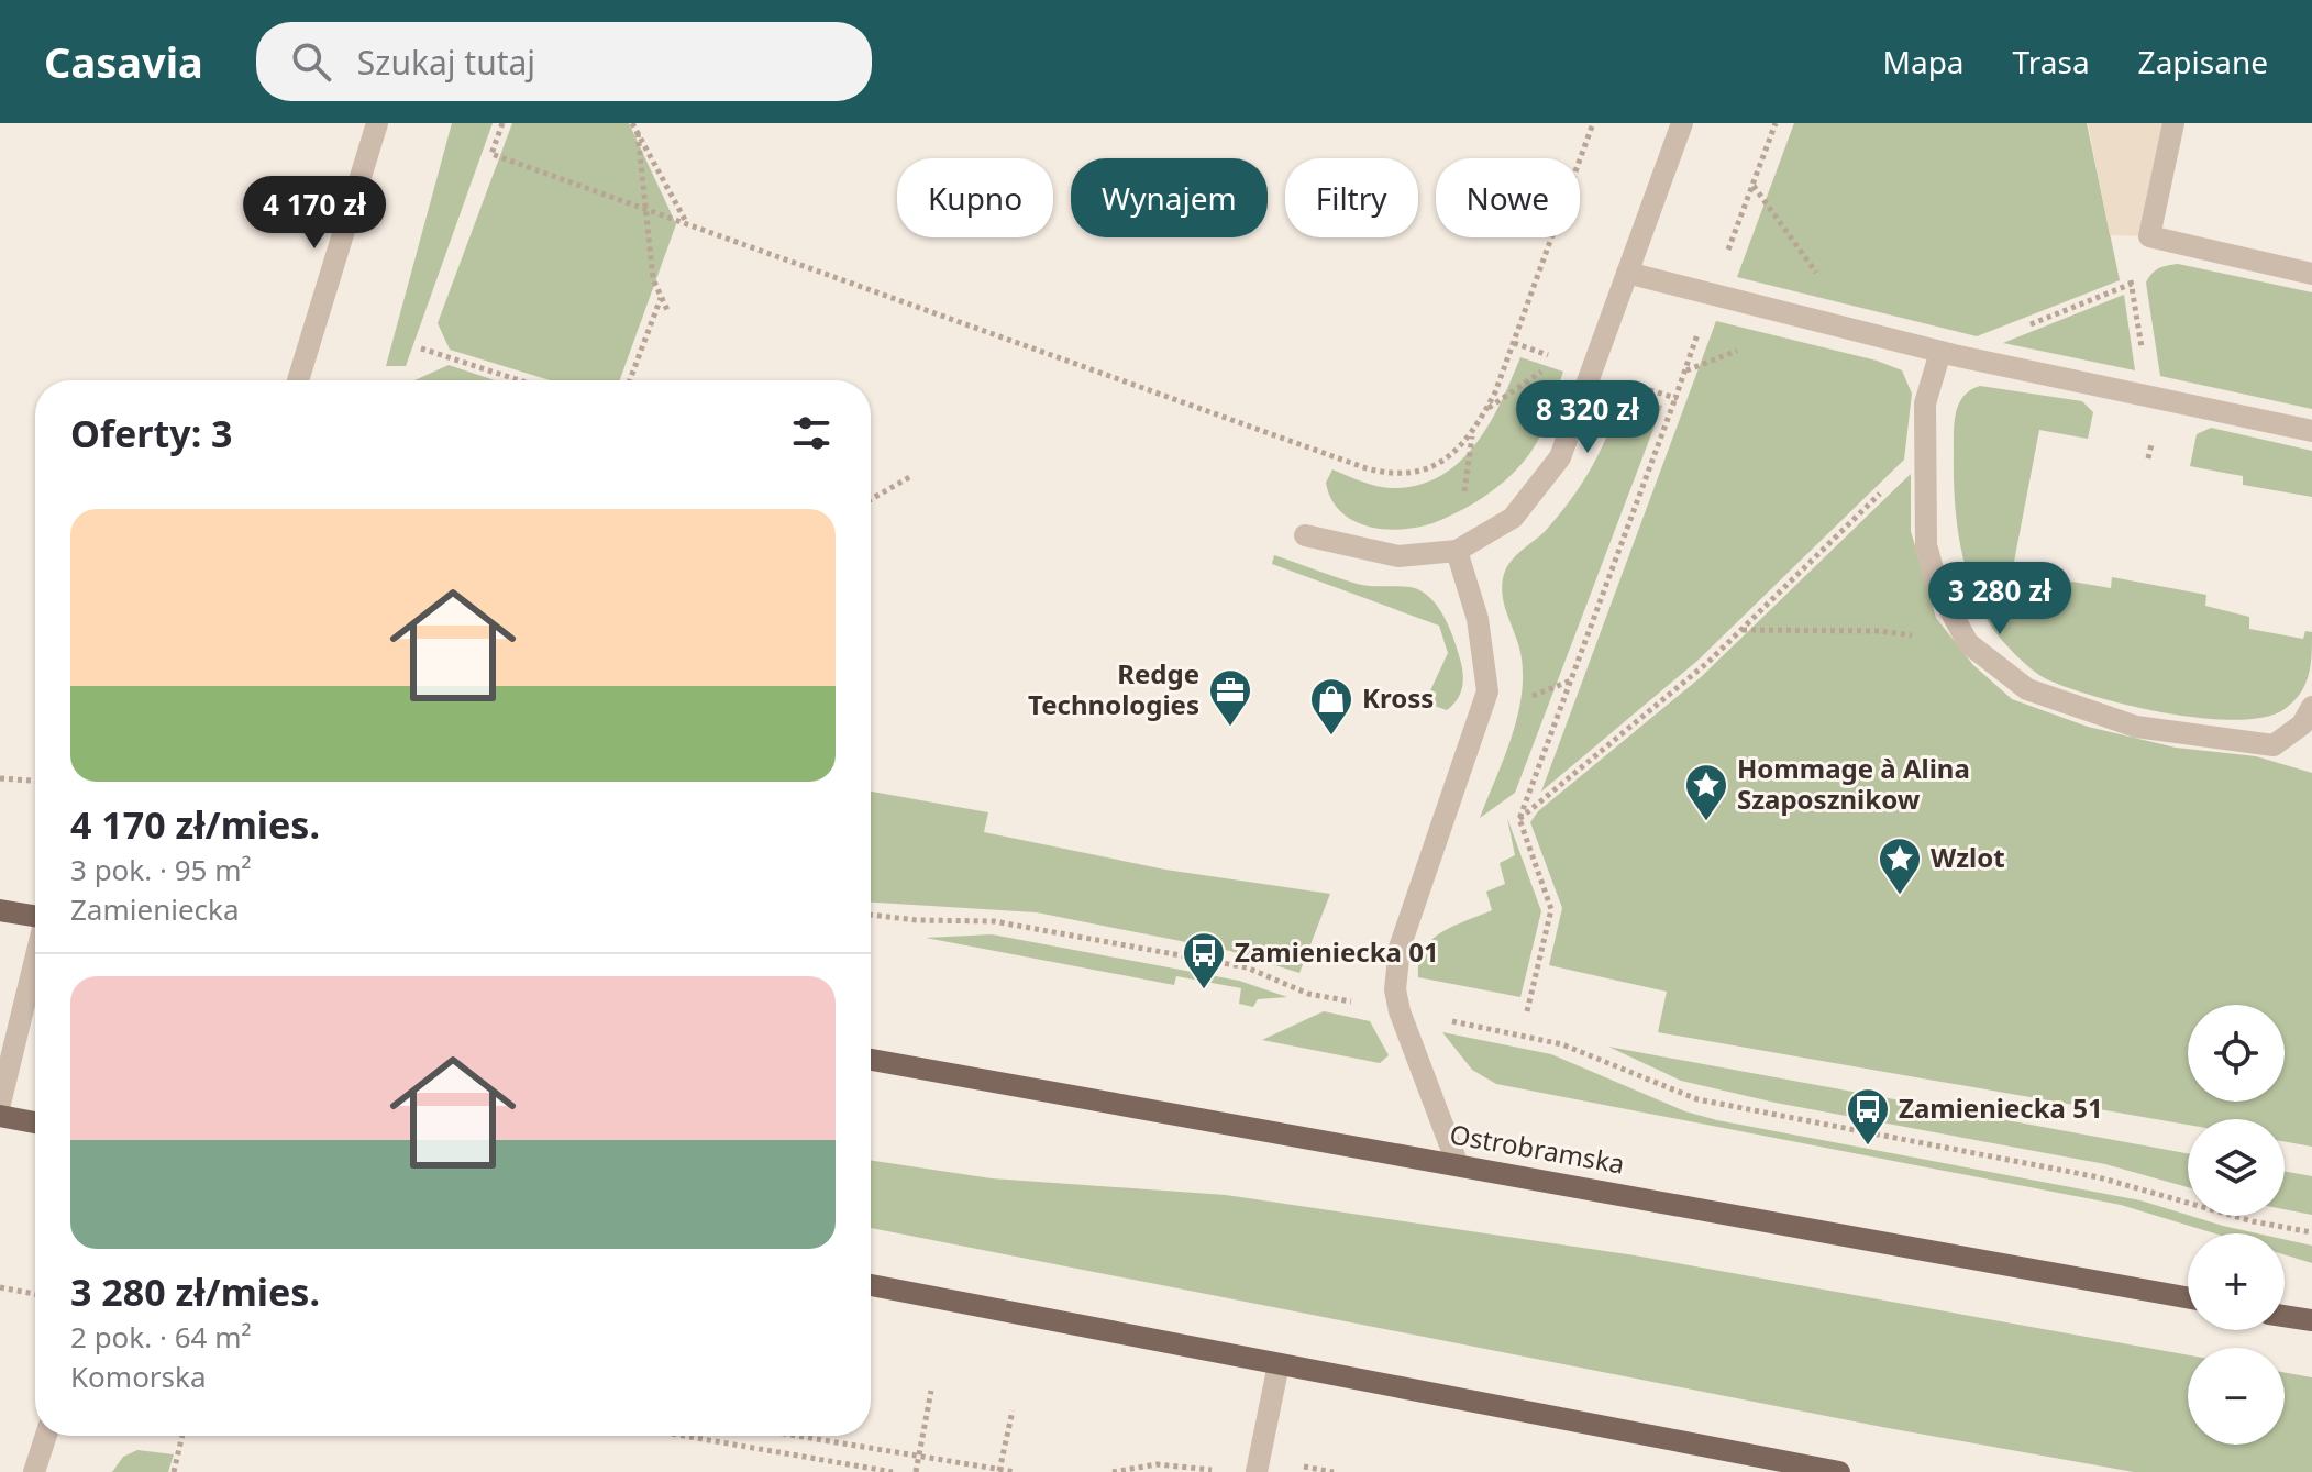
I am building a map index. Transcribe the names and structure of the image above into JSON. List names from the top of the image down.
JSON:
{
  "streets": {
    "main road": ["Ostrobramska"]
  },
  "places": {
    "office": ["Redge Technologies"],
    "shop": ["Kross"],
    "place": ["Hommage à Alina Szaposznikow", "Wzlot"],
    "bus stop": ["Zamieniecka 01", "Zamieniecka 51"]
  },
  "page": {
    "header": "Casavia",
    "search": "Szukaj tutaj",
    "nav": ["Mapa", "Trasa", "Zapisane"],
    "chip": [
      "Kupno",
      "Wynajem",
      "Filtry",
      "Nowe"
    ],
    "price": ["4 170 zł", "8 320 zł", "3 280 zł"],
    "heading": "Oferty: 3",
    "list": [
      {
        "name": "4 170 zł/mies.",
        "note": "3 pok. · 95 m² · Zamieniecka"
      },
      {
        "name": "3 280 zł/mies.",
        "note": "2 pok. · 64 m² · Komorska"
      }
    ],
    "map_buttons": ["+", "−"]
  }
}
